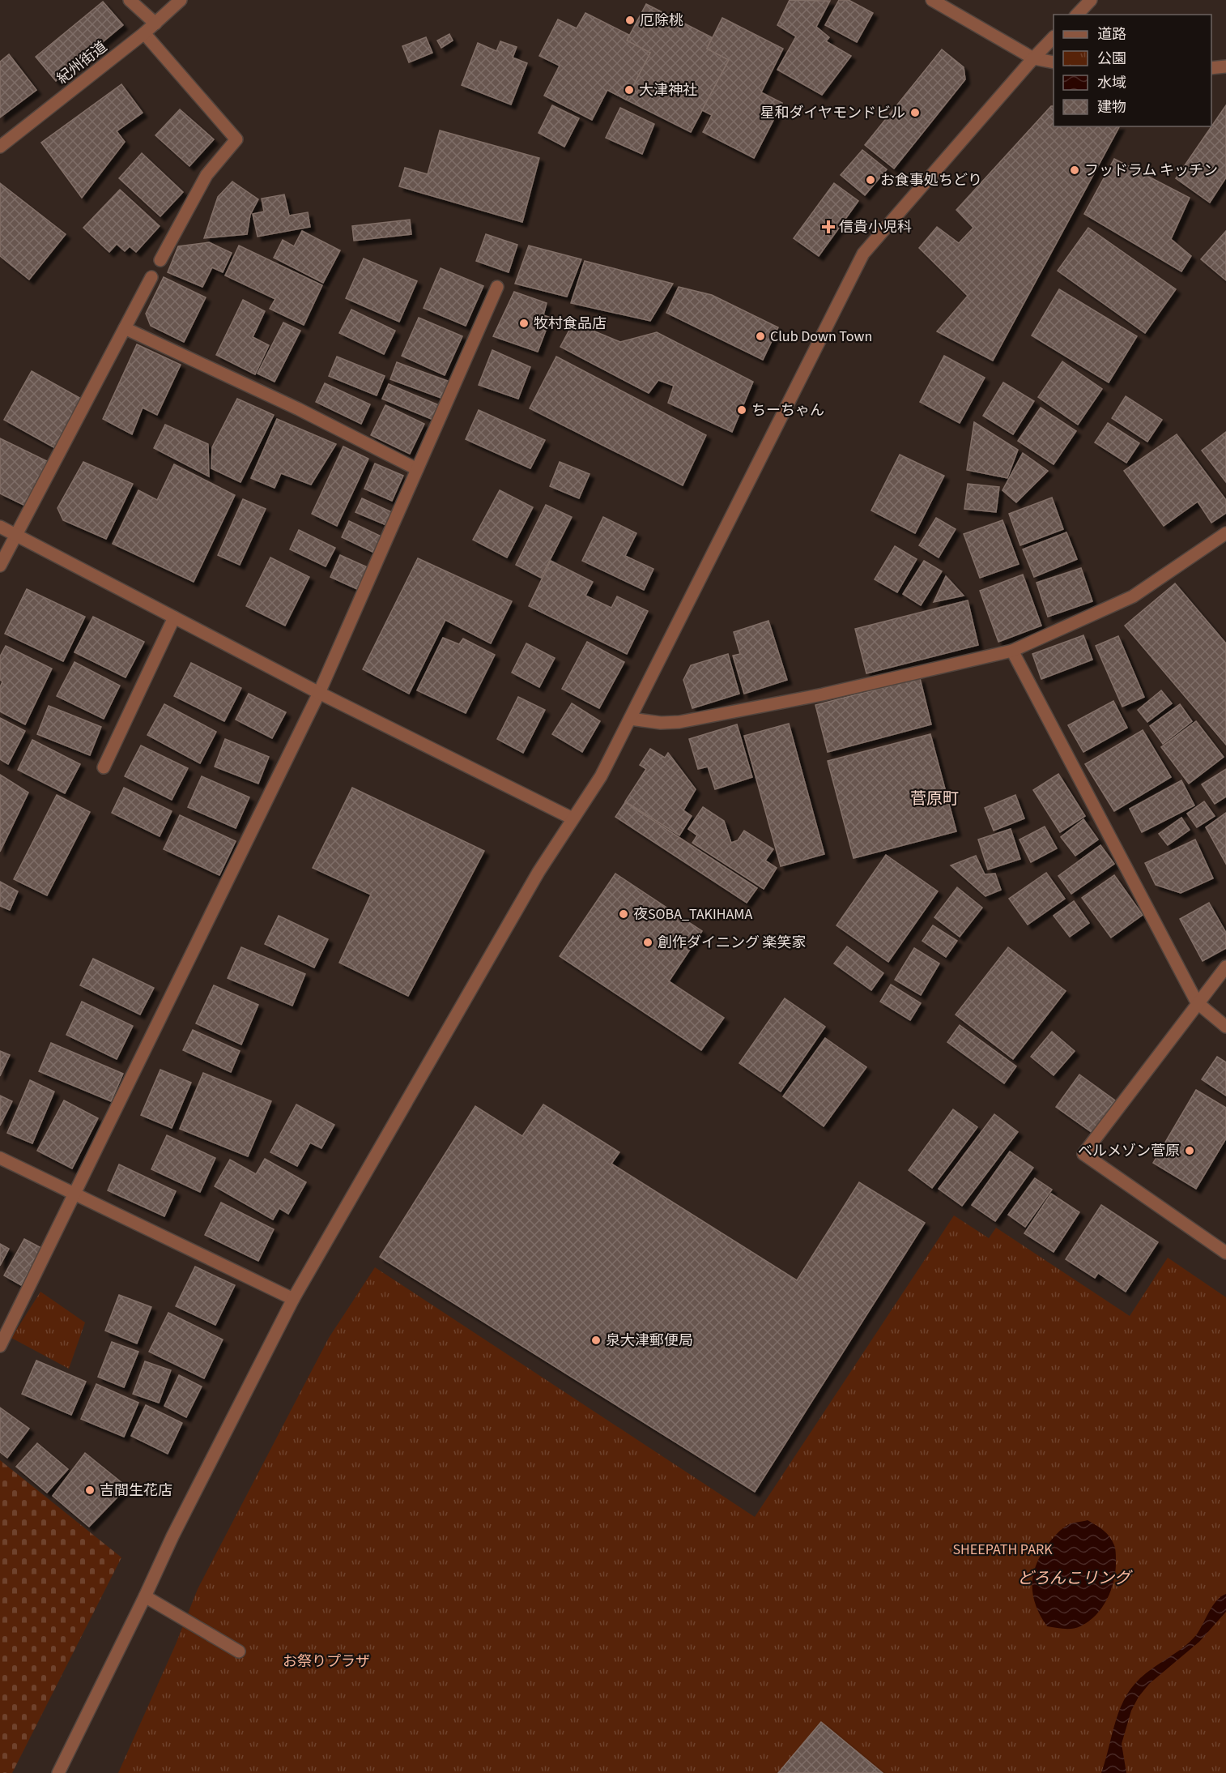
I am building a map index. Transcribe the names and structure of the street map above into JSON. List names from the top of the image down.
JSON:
{
  "streets": {
    "street": ["紀州街道"]
  },
  "districts": ["菅原町"],
  "water": ["どろんこリング"],
  "parks": ["SHEEPATH PARK", "お祭りプラザ"],
  "places": {
    "other": [
      "厄除桃",
      "大津神社",
      "星和ダイヤモンドビル",
      "フッドラム キッチン",
      "お食事処ちどり",
      "牧村食品店",
      "Club Down Town",
      "ちーちゃん",
      "夜SOBA_TAKIHAMA",
      "創作ダイニング 楽笑家",
      "ベルメゾン菅原",
      "泉大津郵便局",
      "吉間生花店"
    ],
    "health": ["信貴小児科"]
  },
  "legend": [
    "道路",
    "公園",
    "水域",
    "建物"
  ]
}
